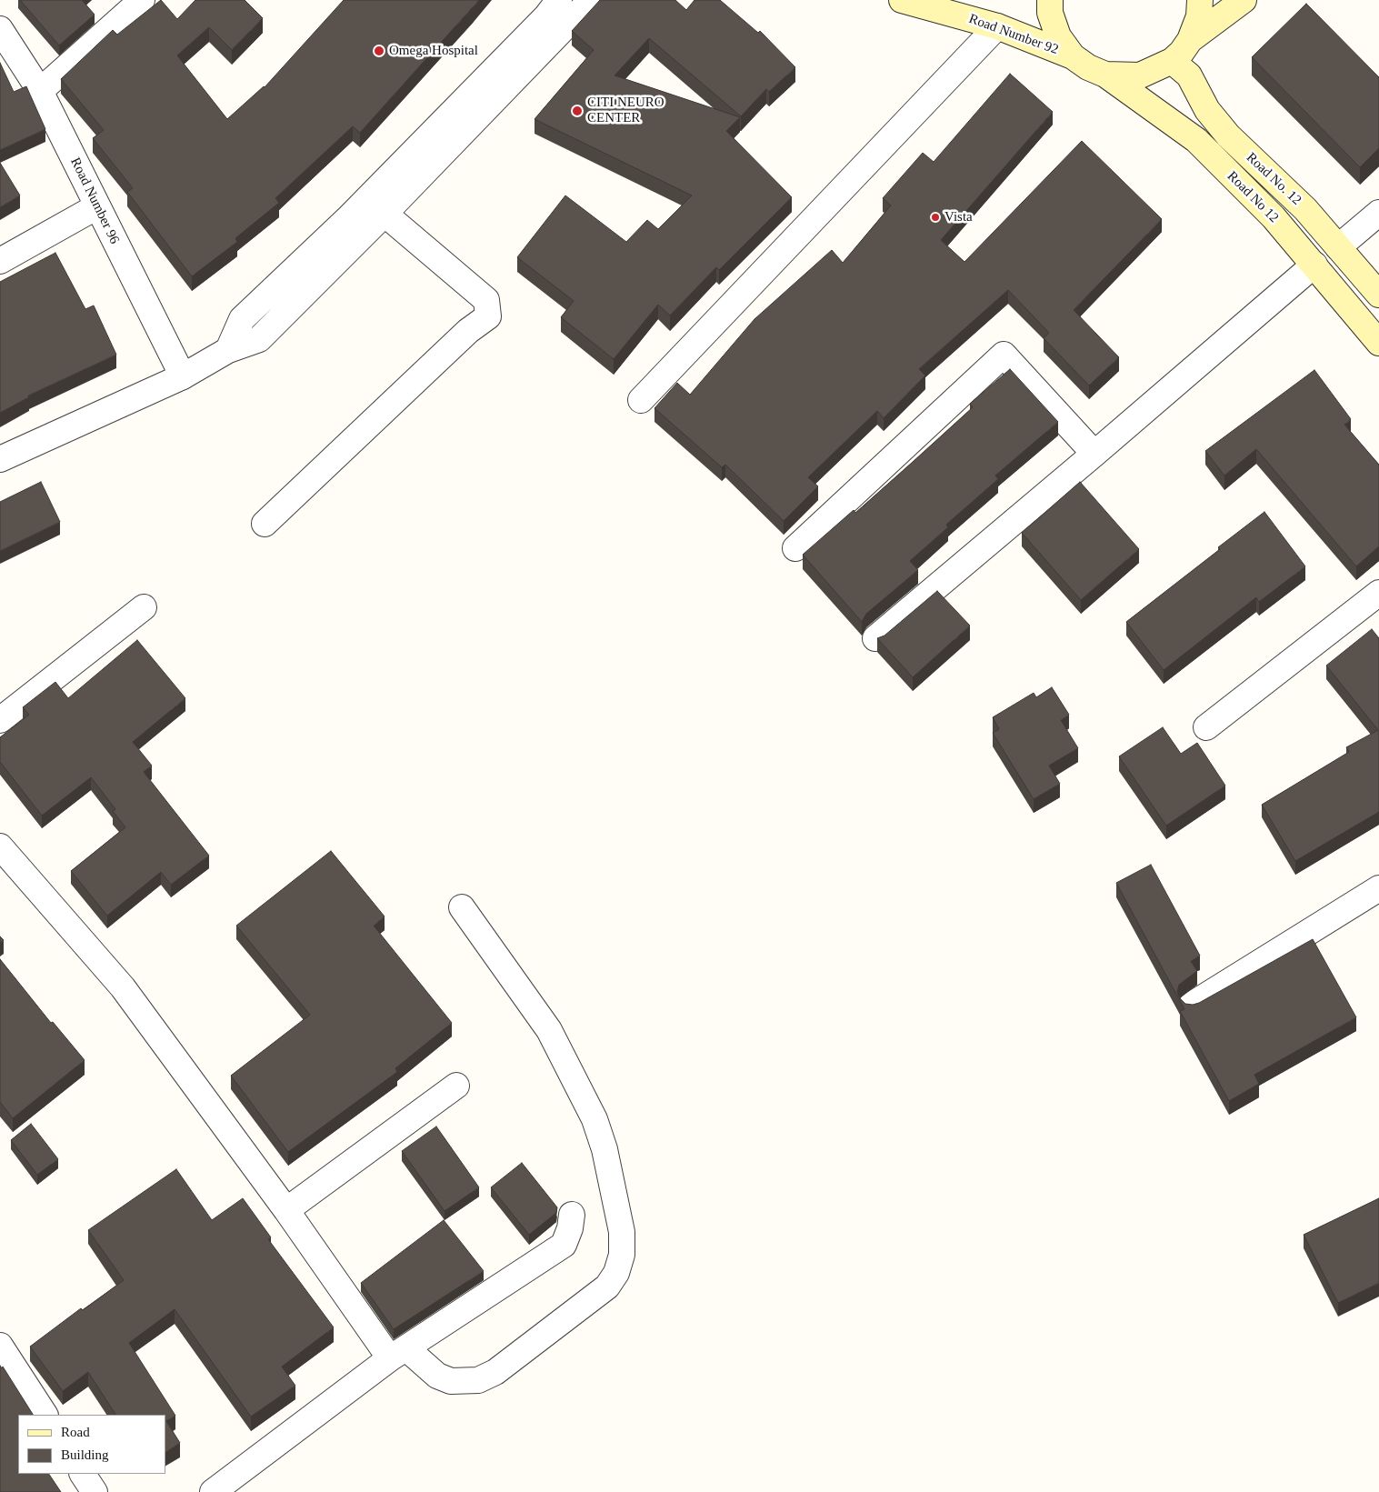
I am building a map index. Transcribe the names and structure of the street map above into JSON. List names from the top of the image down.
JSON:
{
  "streets": {
    "main road": ["Road Number 92", "Road No. 12", "Road No 12"],
    "street": ["Road Number 96"]
  },
  "places": ["Omega Hospital", "CITI NEURO CENTER", "Vista"],
  "legend": ["Road", "Building"]
}
